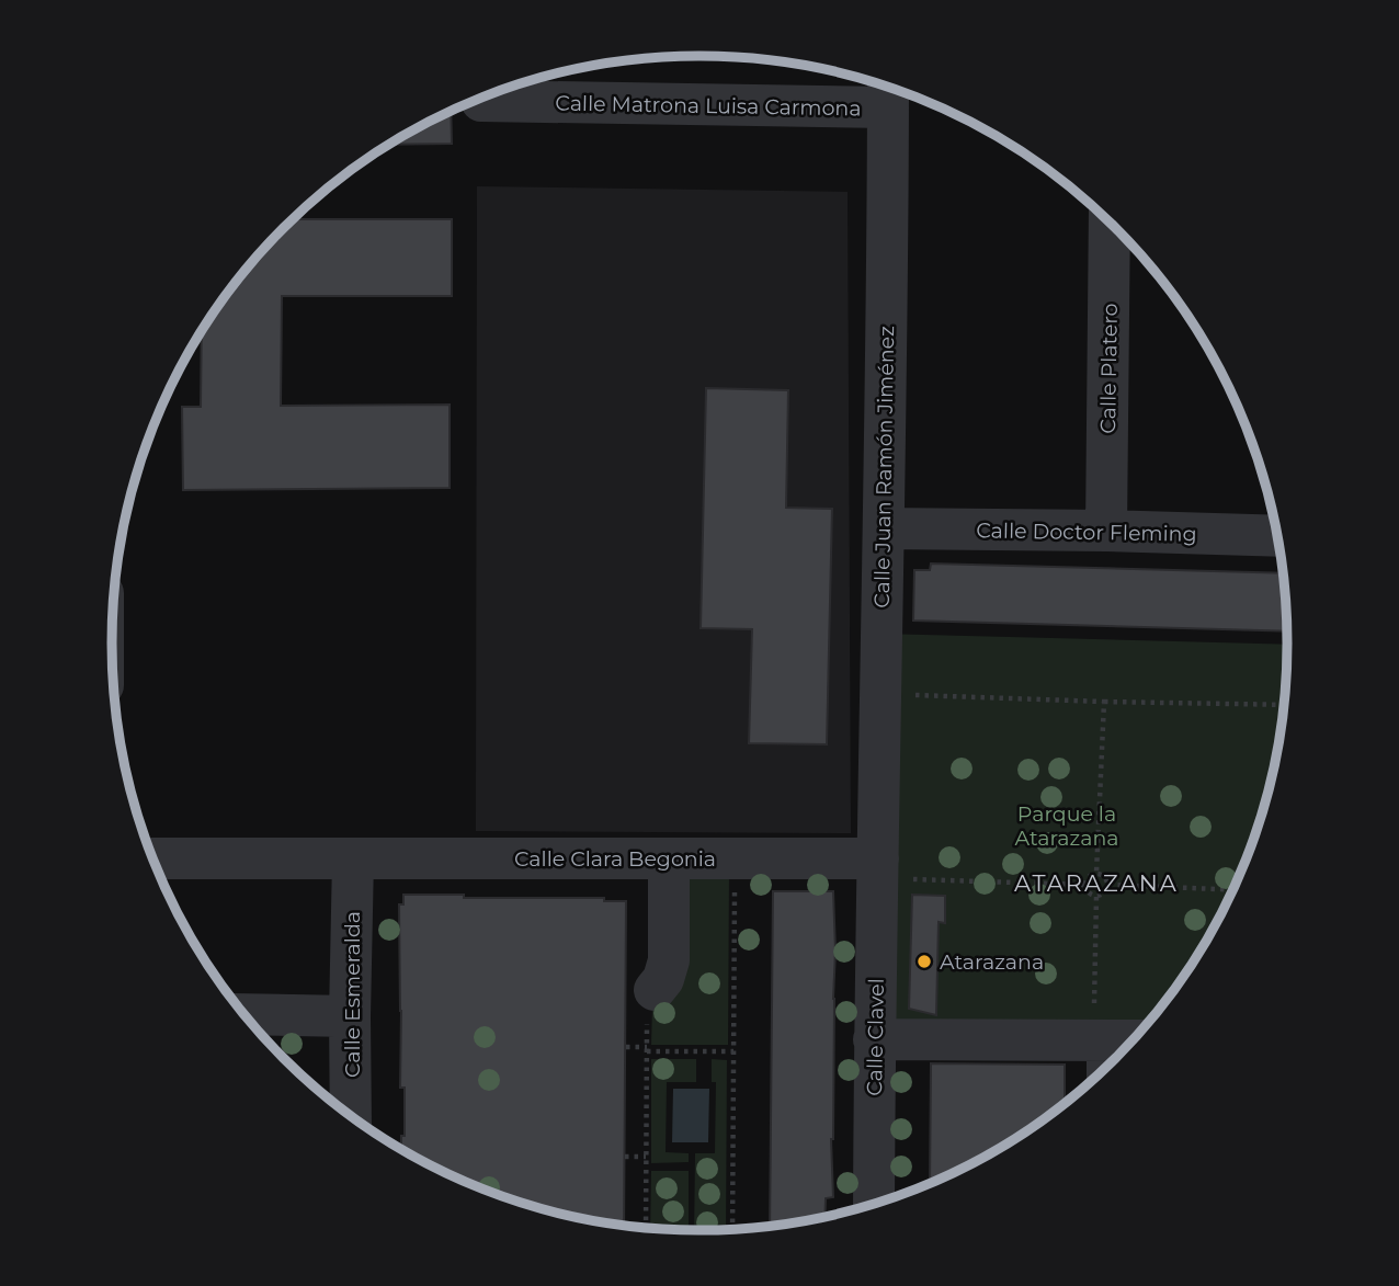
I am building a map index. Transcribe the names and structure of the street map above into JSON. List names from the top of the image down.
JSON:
{
  "streets": {
    "street": [
      "Calle Matrona Luisa Carmona",
      "Calle Platero",
      "Calle Juan Ramón Jiménez",
      "Calle Doctor Fleming",
      "Calle Clara Begonia",
      "Calle Esmeralda",
      "Calle Clavel"
    ]
  },
  "crossings": [
    ["Calle Matrona Luisa Carmona", "Calle Juan Ramón Jiménez"],
    ["Calle Platero", "Calle Doctor Fleming"],
    ["Calle Juan Ramón Jiménez", "Calle Doctor Fleming"],
    ["Calle Juan Ramón Jiménez", "Calle Clara Begonia"],
    ["Calle Juan Ramón Jiménez", "Calle Clavel"],
    ["Calle Clara Begonia", "Calle Esmeralda"],
    ["Calle Clara Begonia", "Calle Clavel"]
  ],
  "districts": ["ATARAZANA"],
  "parks": ["Parque la Atarazana"],
  "places": ["Atarazana"]
}
